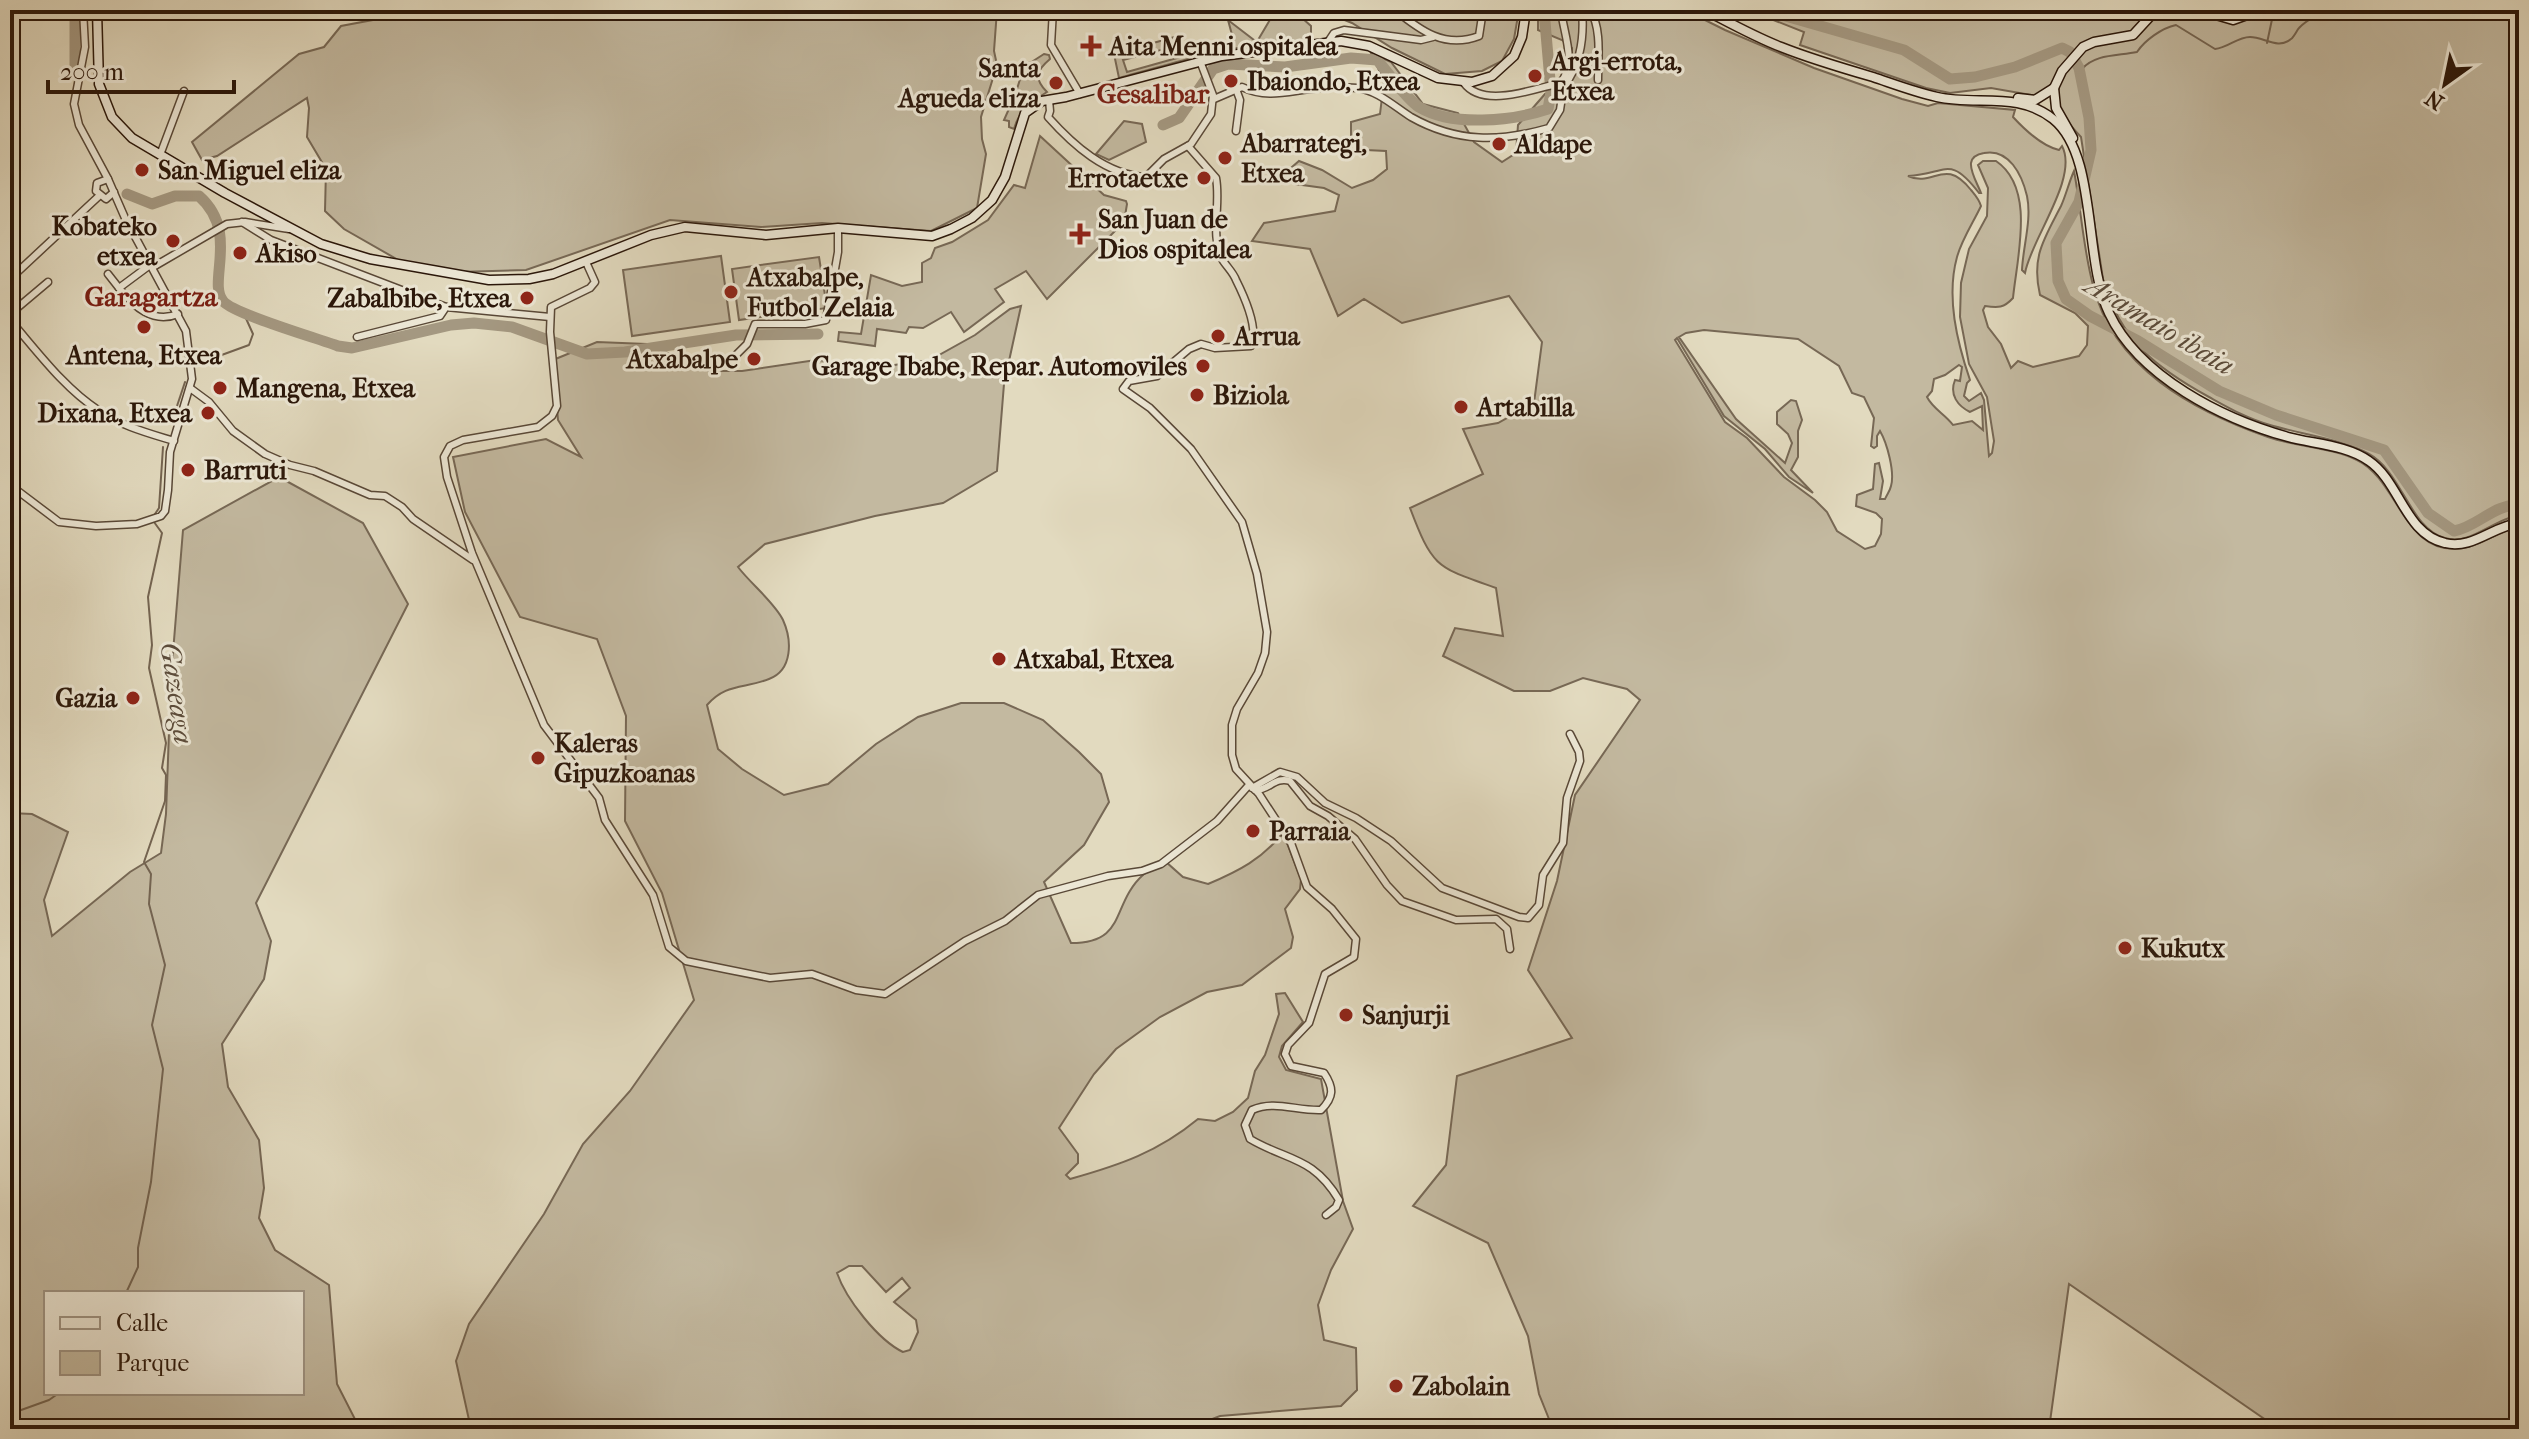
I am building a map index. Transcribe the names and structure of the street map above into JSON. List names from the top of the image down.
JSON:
{
  "districts": ["Gesalibar", "Garagartza"],
  "water": ["Aramaio ibaia", "Gazeaga"],
  "places": {
    "health": ["Aita Menni ospitalea", "San Juan de Dios ospitalea"],
    "other": [
      "Argi-errota, Etxea",
      "Ibaiondo, Etxea",
      "Santa Agueda eliza",
      "Aldape",
      "Abarrategi, Etxea",
      "San Miguel eliza",
      "Errotaetxe",
      "Kobateko etxea",
      "Akiso",
      "Atxabalpe, Futbol Zelaia",
      "Zabalbibe, Etxea",
      "Antena, Etxea",
      "Arrua",
      "Atxabalpe",
      "Garage Ibabe, Repar. Automoviles",
      "Mangena, Etxea",
      "Biziola",
      "Artabilla",
      "Dixana, Etxea",
      "Barruti",
      "Atxabal, Etxea",
      "Gazia",
      "Kaleras Gipuzkoanas",
      "Parraia",
      "Kukutx",
      "Sanjurji",
      "Zabolain"
    ]
  },
  "legend": ["Calle", "Parque"],
  "scale_bar": "200 m",
  "north": "bottom left"
}
